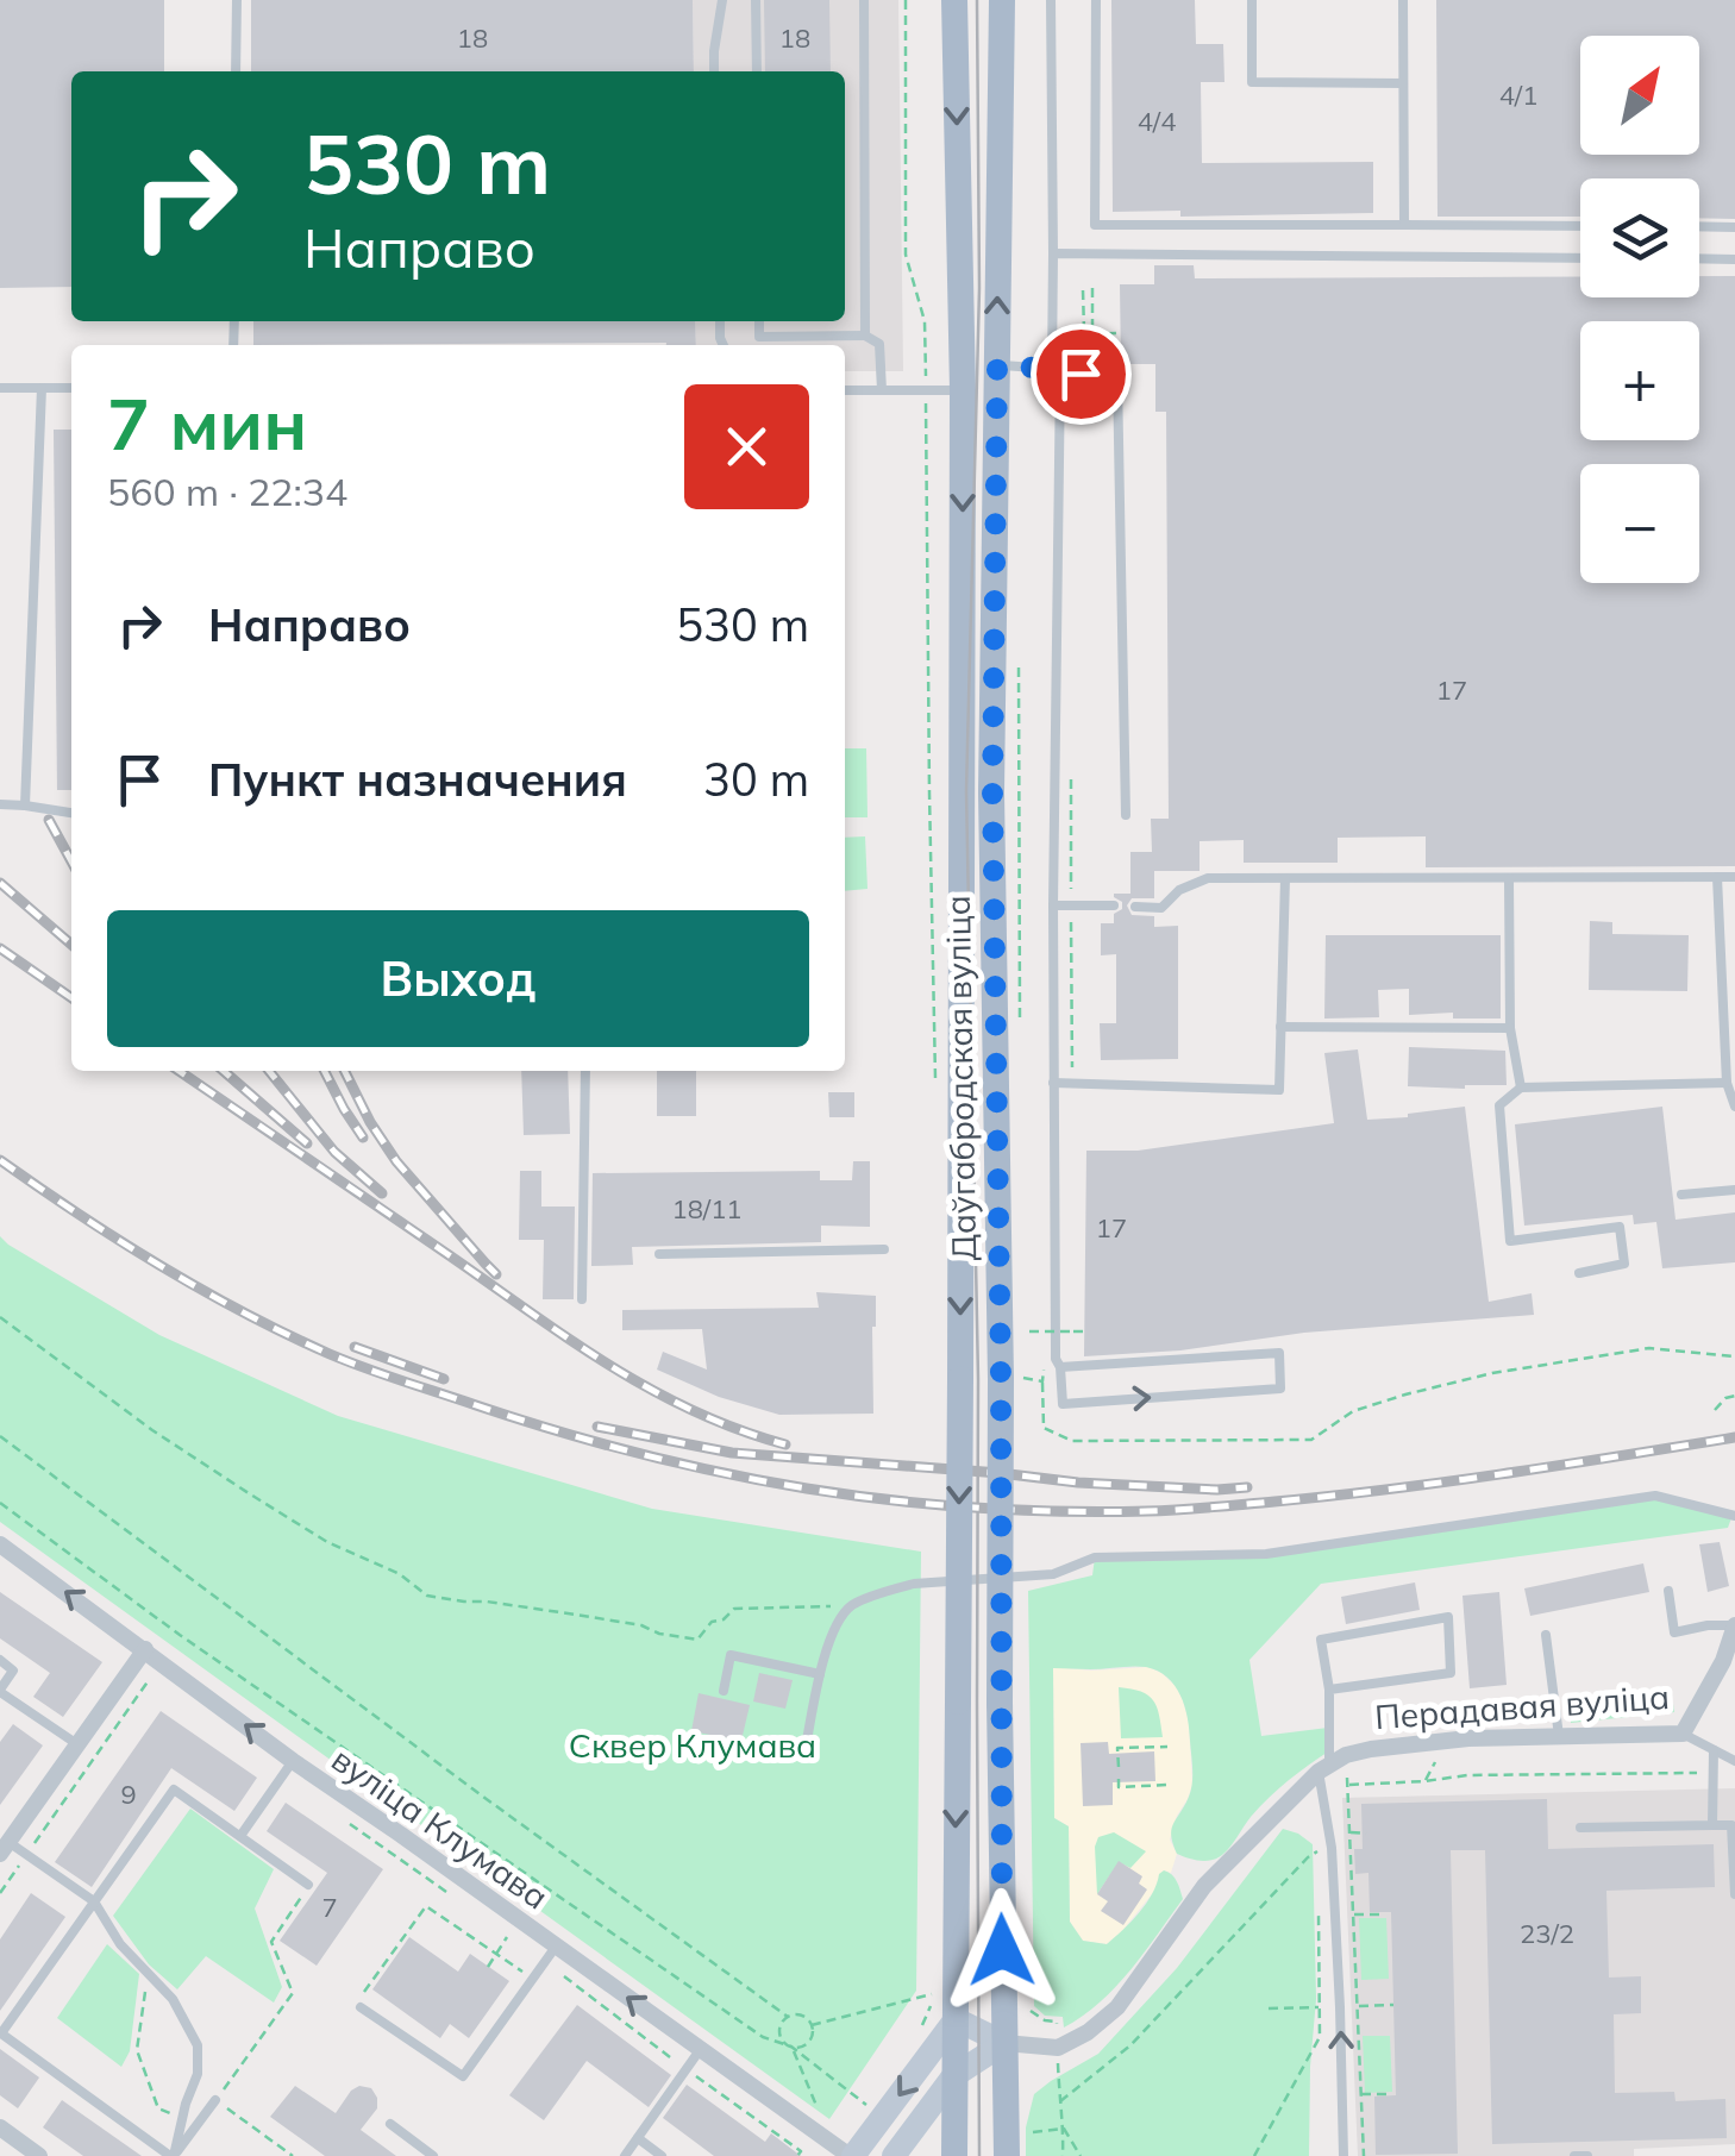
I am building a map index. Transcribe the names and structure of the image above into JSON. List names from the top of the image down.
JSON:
{
  "streets": {
    "main road": ["Даўгабродская вуліца"],
    "street": ["Перадавая вуліца", "вуліца Клумава"]
  },
  "one_way": ["вуліца Клумава"],
  "parks": ["Сквер Клумава"],
  "house_numbers": [
    "18",
    "18",
    "4/1",
    "4/4",
    "17",
    "18/11",
    "17",
    "9",
    "7",
    "23/2"
  ],
  "north": "top right",
  "page": {
    "map_buttons": ["+", "−"],
    "turn": ["530 m", "Направо"],
    "heading": ["7 мин", "560 m · 22:34"],
    "list": [
      {
        "name": "Направо",
        "value": "530 m"
      },
      {
        "name": "Пункт назначения",
        "value": "30 m"
      }
    ],
    "buttons": "Выход"
  }
}
